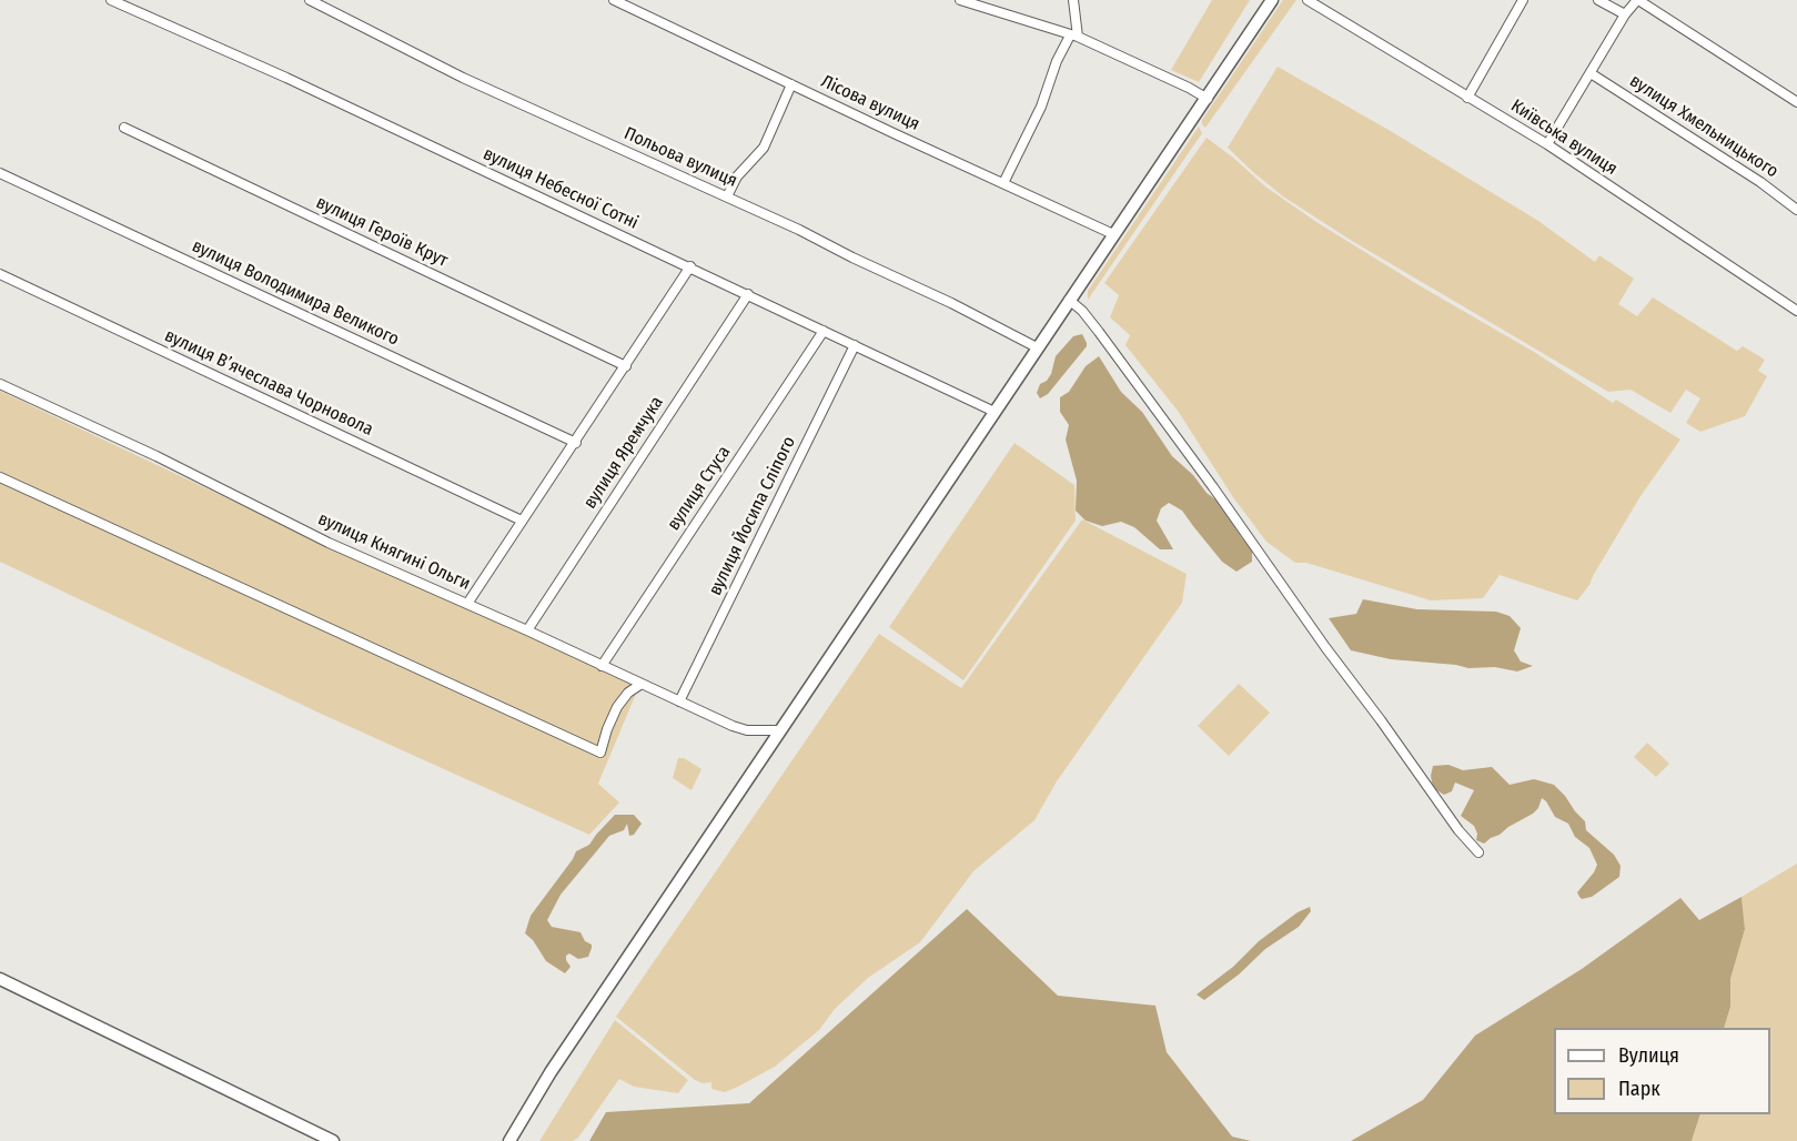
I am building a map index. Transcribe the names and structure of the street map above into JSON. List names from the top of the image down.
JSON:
{
  "streets": {
    "street": [
      "Лісова вулиця",
      "вулиця Хмельницького",
      "Київська вулиця",
      "Польова вулиця",
      "вулиця Небесної Сотні",
      "вулиця Героїв Крут",
      "вулиця Володимира Великого",
      "вулиця Вʼячеслава Чорновола",
      "вулиця Яремчука",
      "вулиця Стуса",
      "вулиця Йосипа Сліпого",
      "вулиця Княгині Ольги"
    ]
  },
  "crossings": [
    ["вулиця Небесної Сотні", "вулиця Яремчука"],
    ["вулиця Небесної Сотні", "вулиця Стуса"],
    ["вулиця Небесної Сотні", "вулиця Йосипа Сліпого"],
    ["вулиця Яремчука", "вулиця Княгині Ольги"],
    ["вулиця Стуса", "вулиця Княгині Ольги"],
    ["вулиця Йосипа Сліпого", "вулиця Княгині Ольги"]
  ],
  "legend": ["Вулиця", "Парк"]
}
